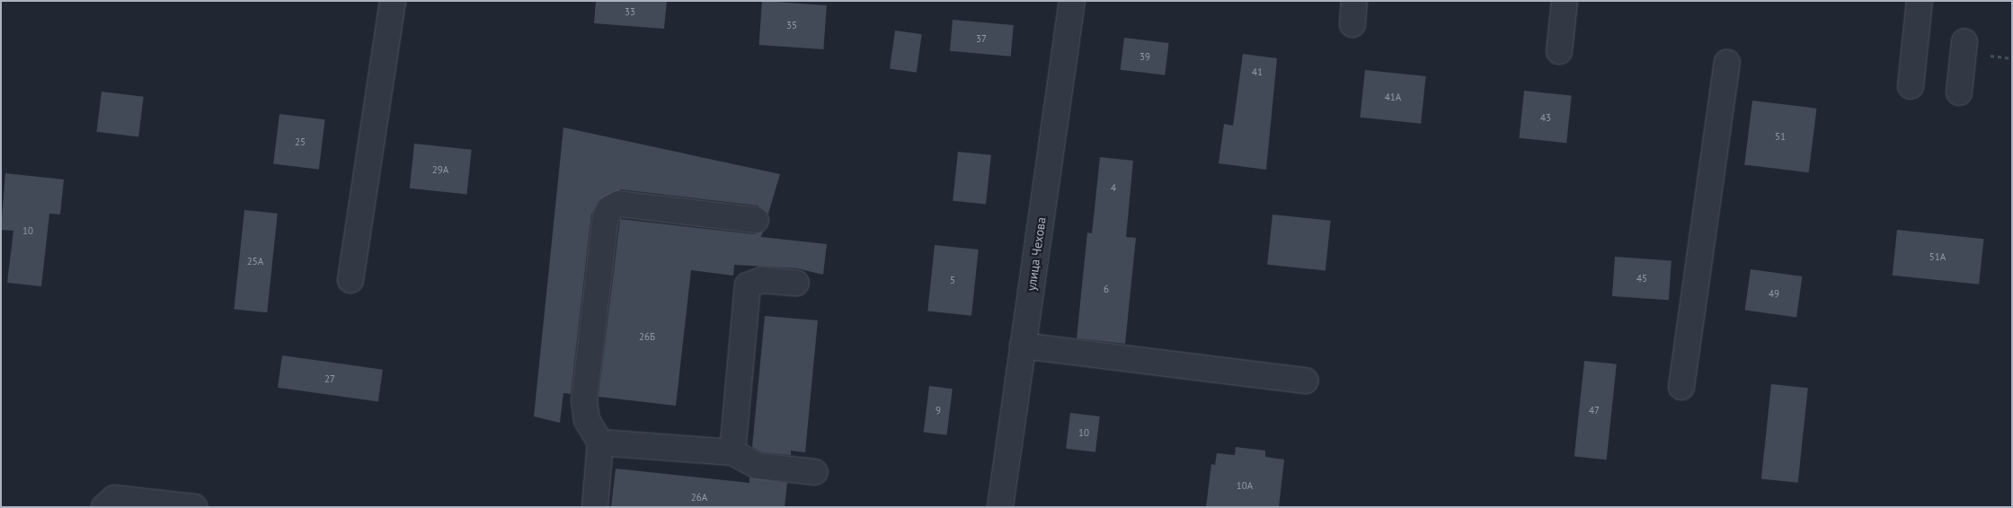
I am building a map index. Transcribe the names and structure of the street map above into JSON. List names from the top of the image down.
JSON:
{
  "streets": {
    "street": ["улица Чехова"]
  },
  "house_numbers": [
    "33",
    "35",
    "37",
    "39",
    "41",
    "41А",
    "43",
    "51",
    "25",
    "29А",
    "4",
    "10",
    "51А",
    "25А",
    "45",
    "5",
    "6",
    "49",
    "26Б",
    "27",
    "9",
    "47",
    "10",
    "10А",
    "26А"
  ]
}
